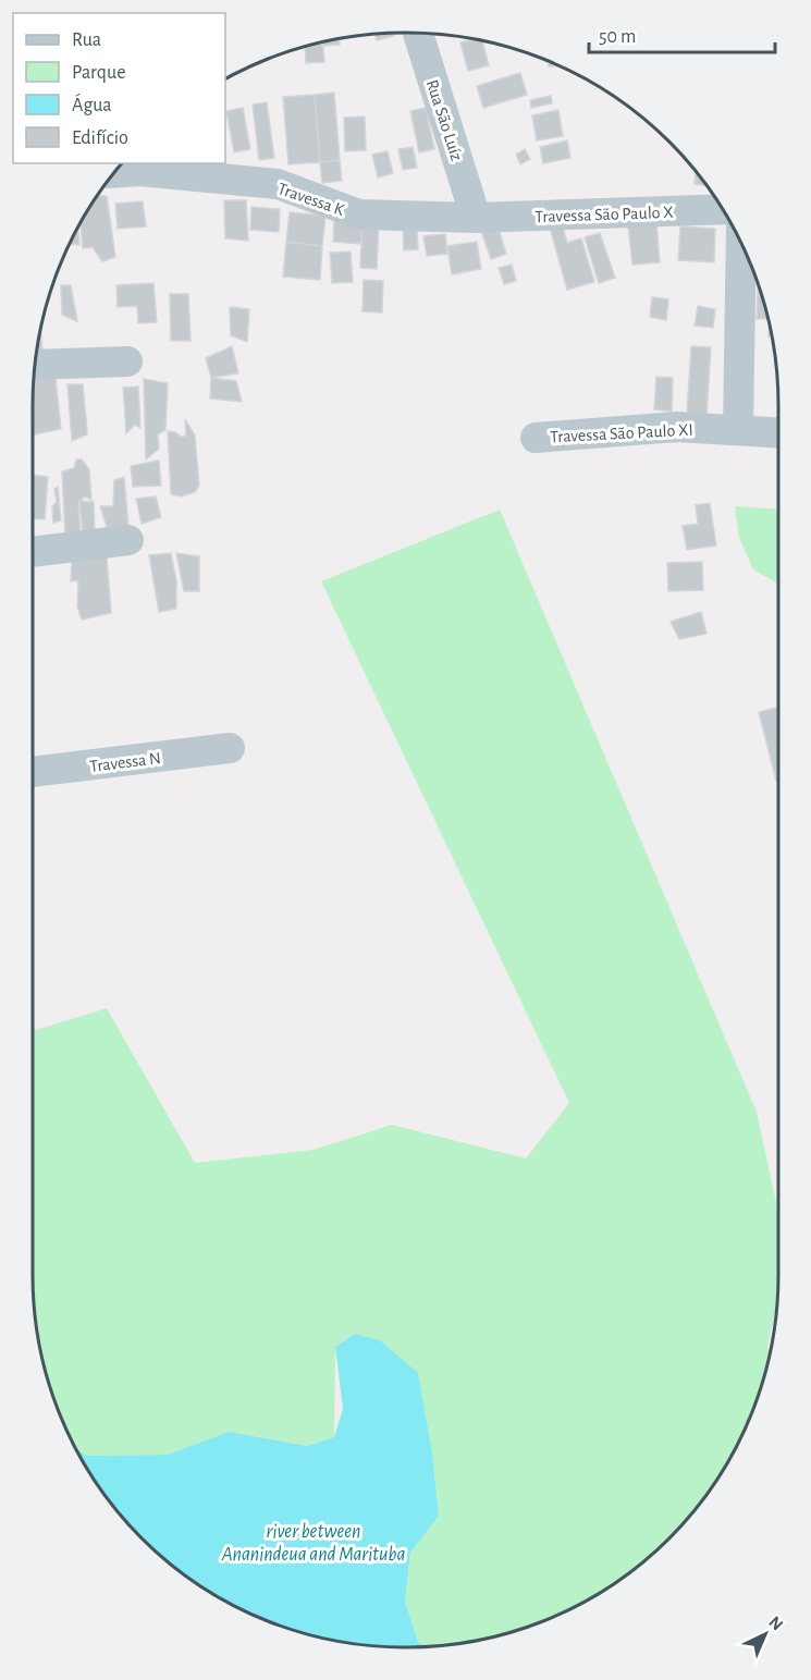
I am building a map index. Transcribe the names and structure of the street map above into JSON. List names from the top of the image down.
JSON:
{
  "streets": {
    "street": [
      "Rua São Luíz",
      "Travessa K",
      "Travessa São Paulo X",
      "Travessa São Paulo XI",
      "Travessa N"
    ]
  },
  "crossings": [
    ["Rua São Luíz", "Travessa K"],
    ["Rua São Luíz", "Travessa São Paulo X"],
    ["Travessa K", "Travessa São Paulo X"]
  ],
  "water": ["river between Ananindeua and Marituba"],
  "legend": [
    "Rua",
    "Parque",
    "Água",
    "Edifício"
  ],
  "scale_bar": "50 m",
  "north": "top right"
}
